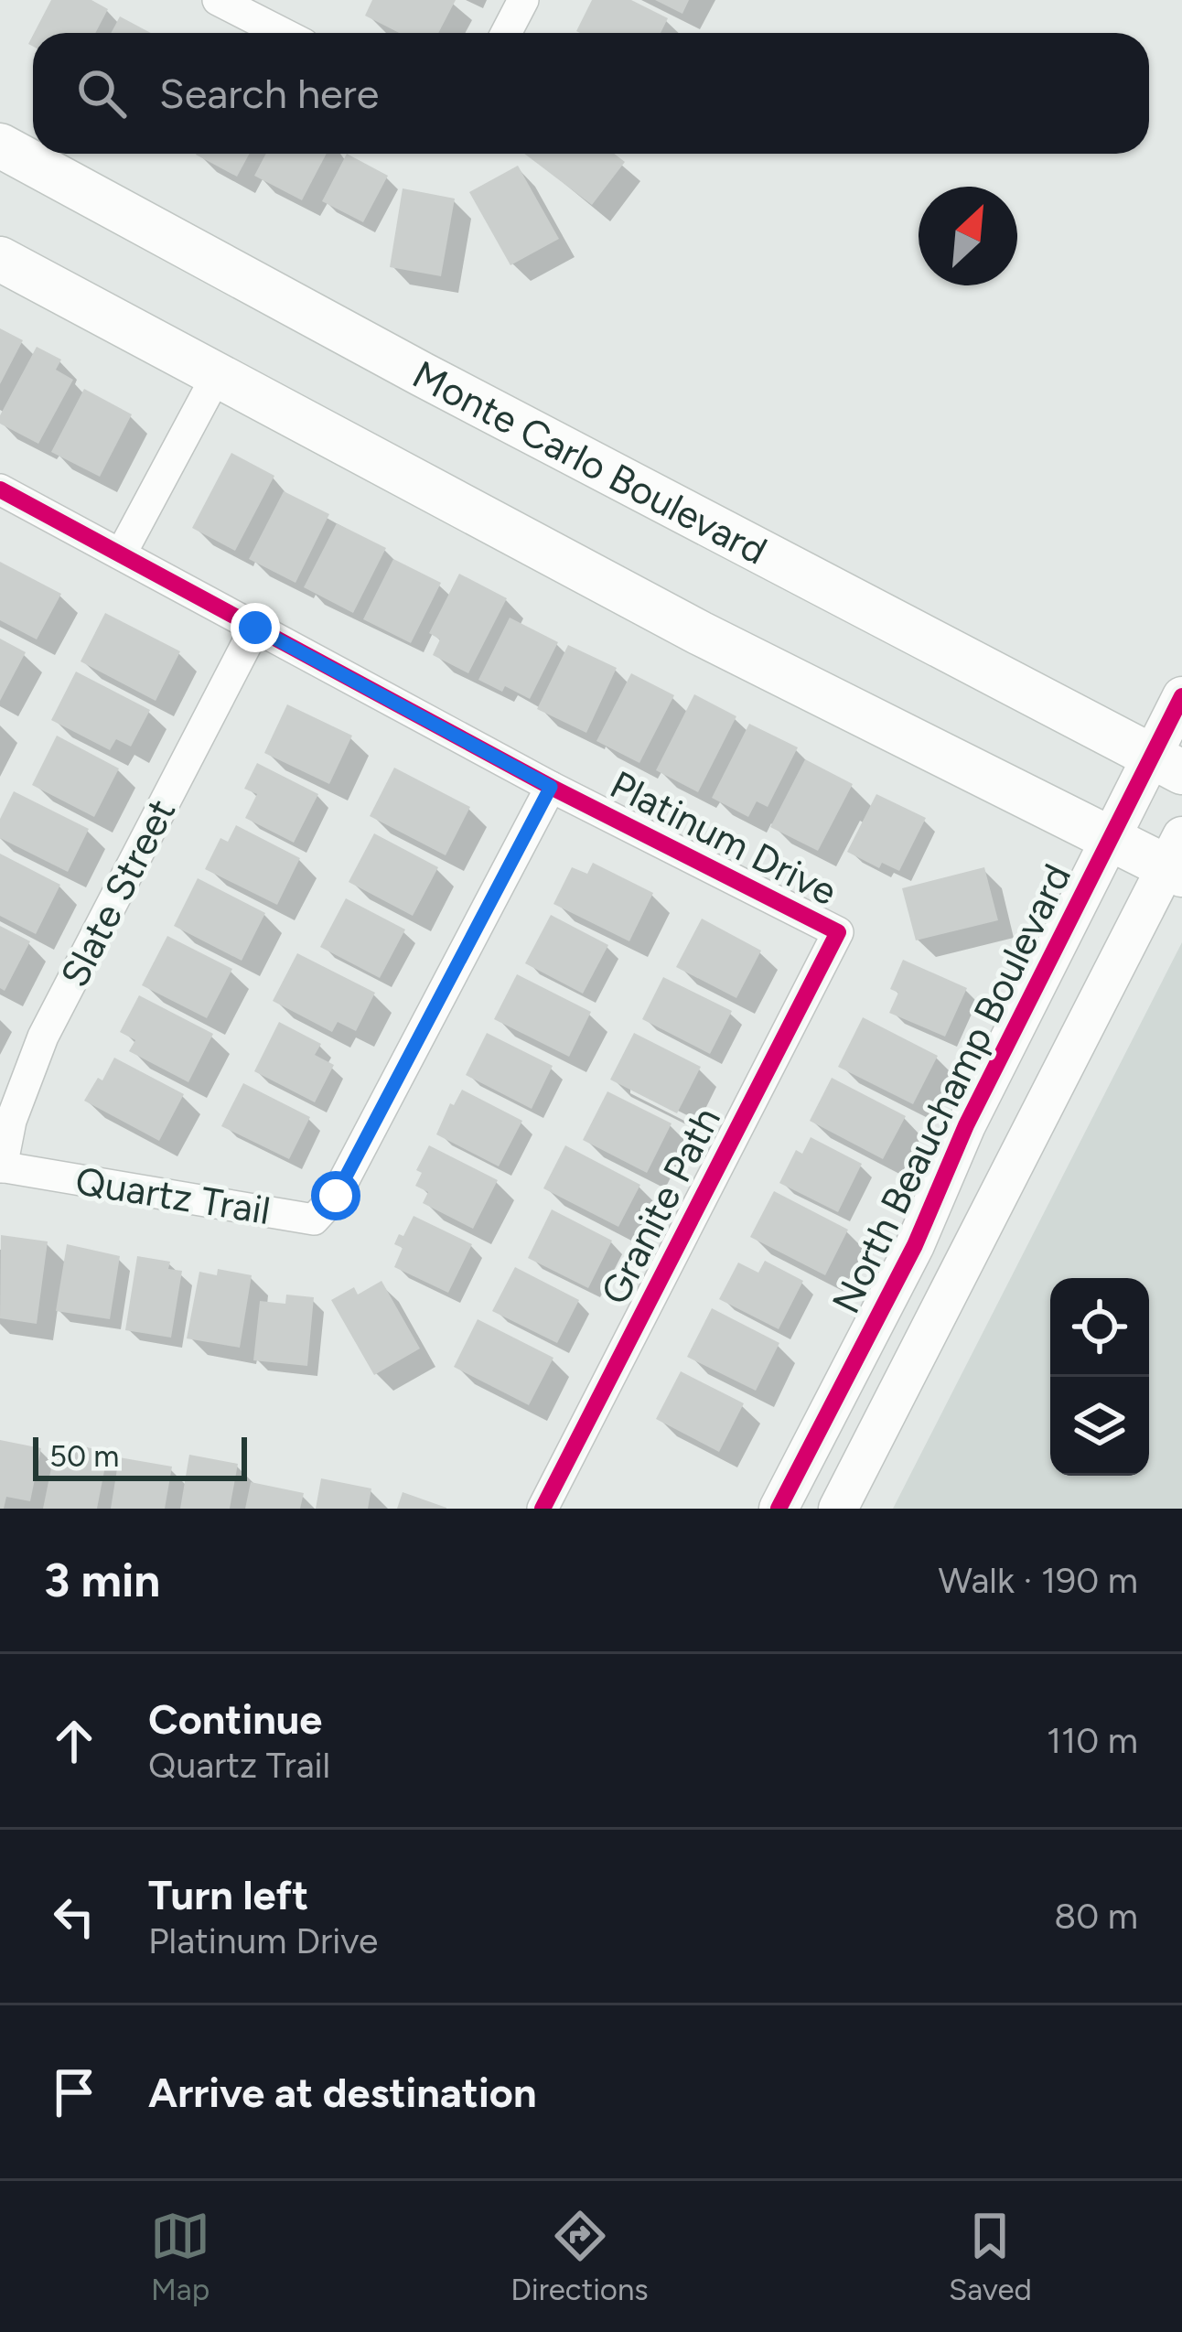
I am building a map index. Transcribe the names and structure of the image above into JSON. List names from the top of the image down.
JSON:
{
  "streets": {
    "main road": ["Monte Carlo Boulevard"],
    "street": [
      "Platinum Drive",
      "Slate Street",
      "North Beauchamp Boulevard",
      "Quartz Trail",
      "Granite Path"
    ]
  },
  "crossings": [
    ["Monte Carlo Boulevard", "North Beauchamp Boulevard"],
    ["Platinum Drive", "Slate Street"],
    ["Platinum Drive", "Quartz Trail"],
    ["Platinum Drive", "Granite Path"],
    ["Slate Street", "Quartz Trail"]
  ],
  "scale_bar": "50 m",
  "north": "top right",
  "page": {
    "search": "Search here",
    "scale": "50 m",
    "heading": ["3 min", "Walk · 190 m"],
    "list": [
      ["Continue", "Quartz Trail", "110 m"],
      ["Turn left", "Platinum Drive", "80 m"],
      "Arrive at destination"
    ],
    "nav": ["Map", "Directions", "Saved"]
  }
}
